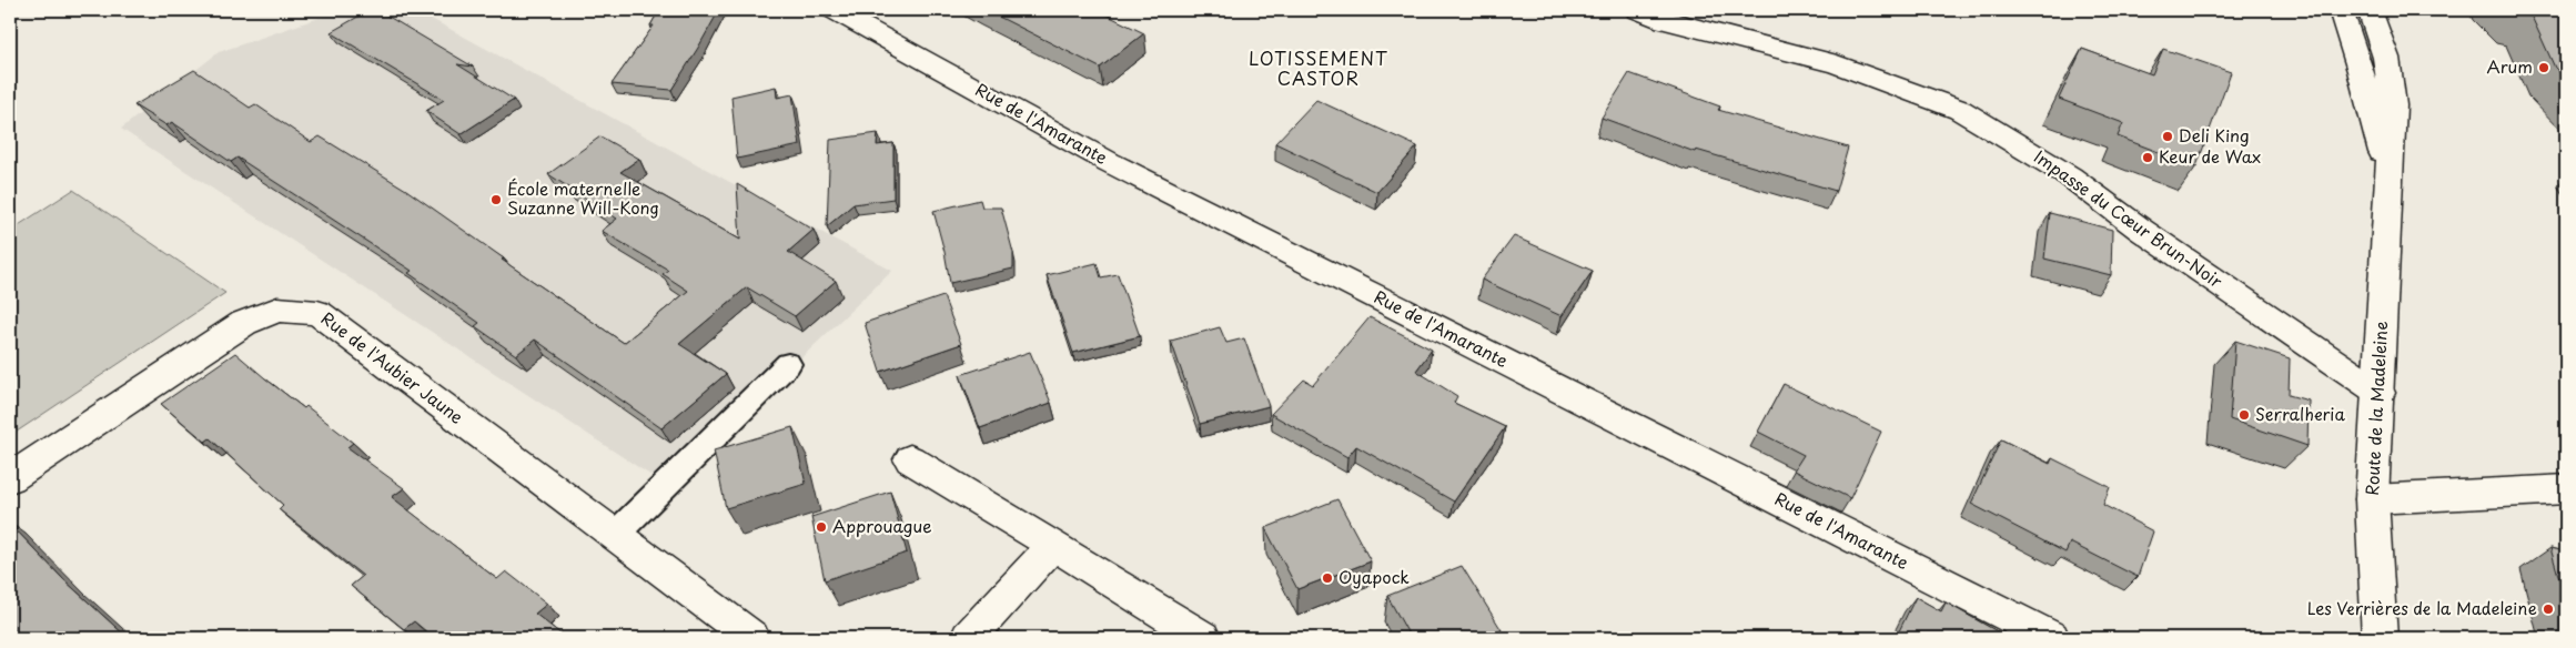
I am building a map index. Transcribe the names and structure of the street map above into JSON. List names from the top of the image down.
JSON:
{
  "streets": {
    "street": [
      "Rue de l'Amarante",
      "Impasse du Cœur Brun-Noir",
      "Rue de l'Aubier Jaune",
      "Route de la Madeleine"
    ]
  },
  "crossings": [
    ["Impasse du Cœur Brun-Noir", "Route de la Madeleine"]
  ],
  "districts": ["LOTISSEMENT CASTOR"],
  "places": [
    "Arum",
    "Deli King",
    "Keur de Wax",
    "École maternelle Suzanne Will-Kong",
    "Serralheria",
    "Approuague",
    "Oyapock",
    "Les Verrières de la Madeleine"
  ]
}
